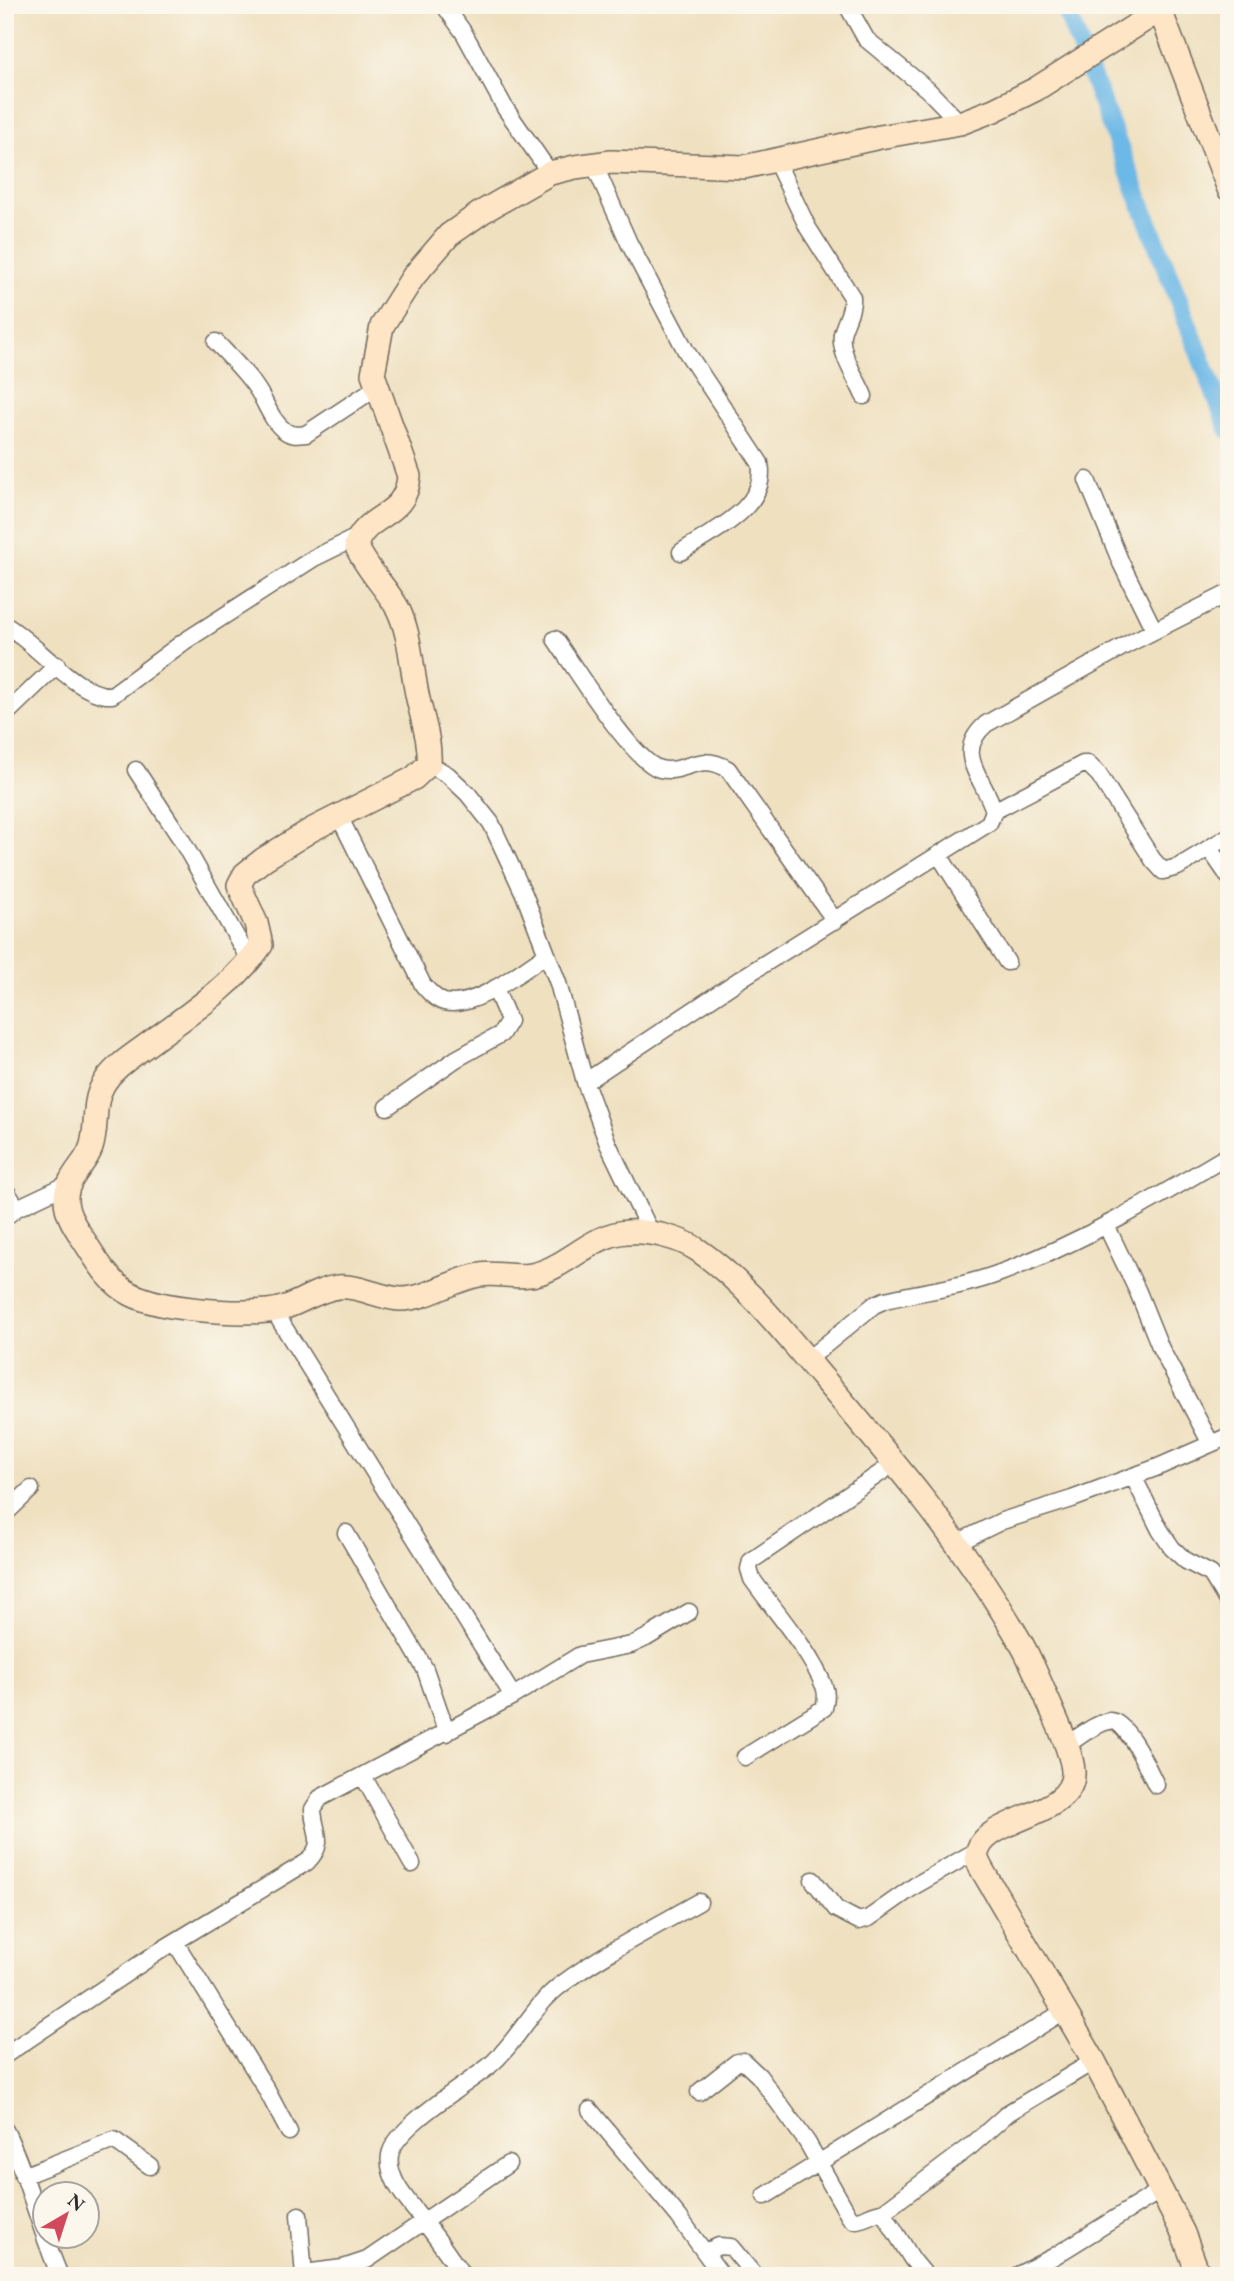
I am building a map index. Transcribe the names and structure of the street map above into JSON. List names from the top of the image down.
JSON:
{
  "north": "top right"
}
